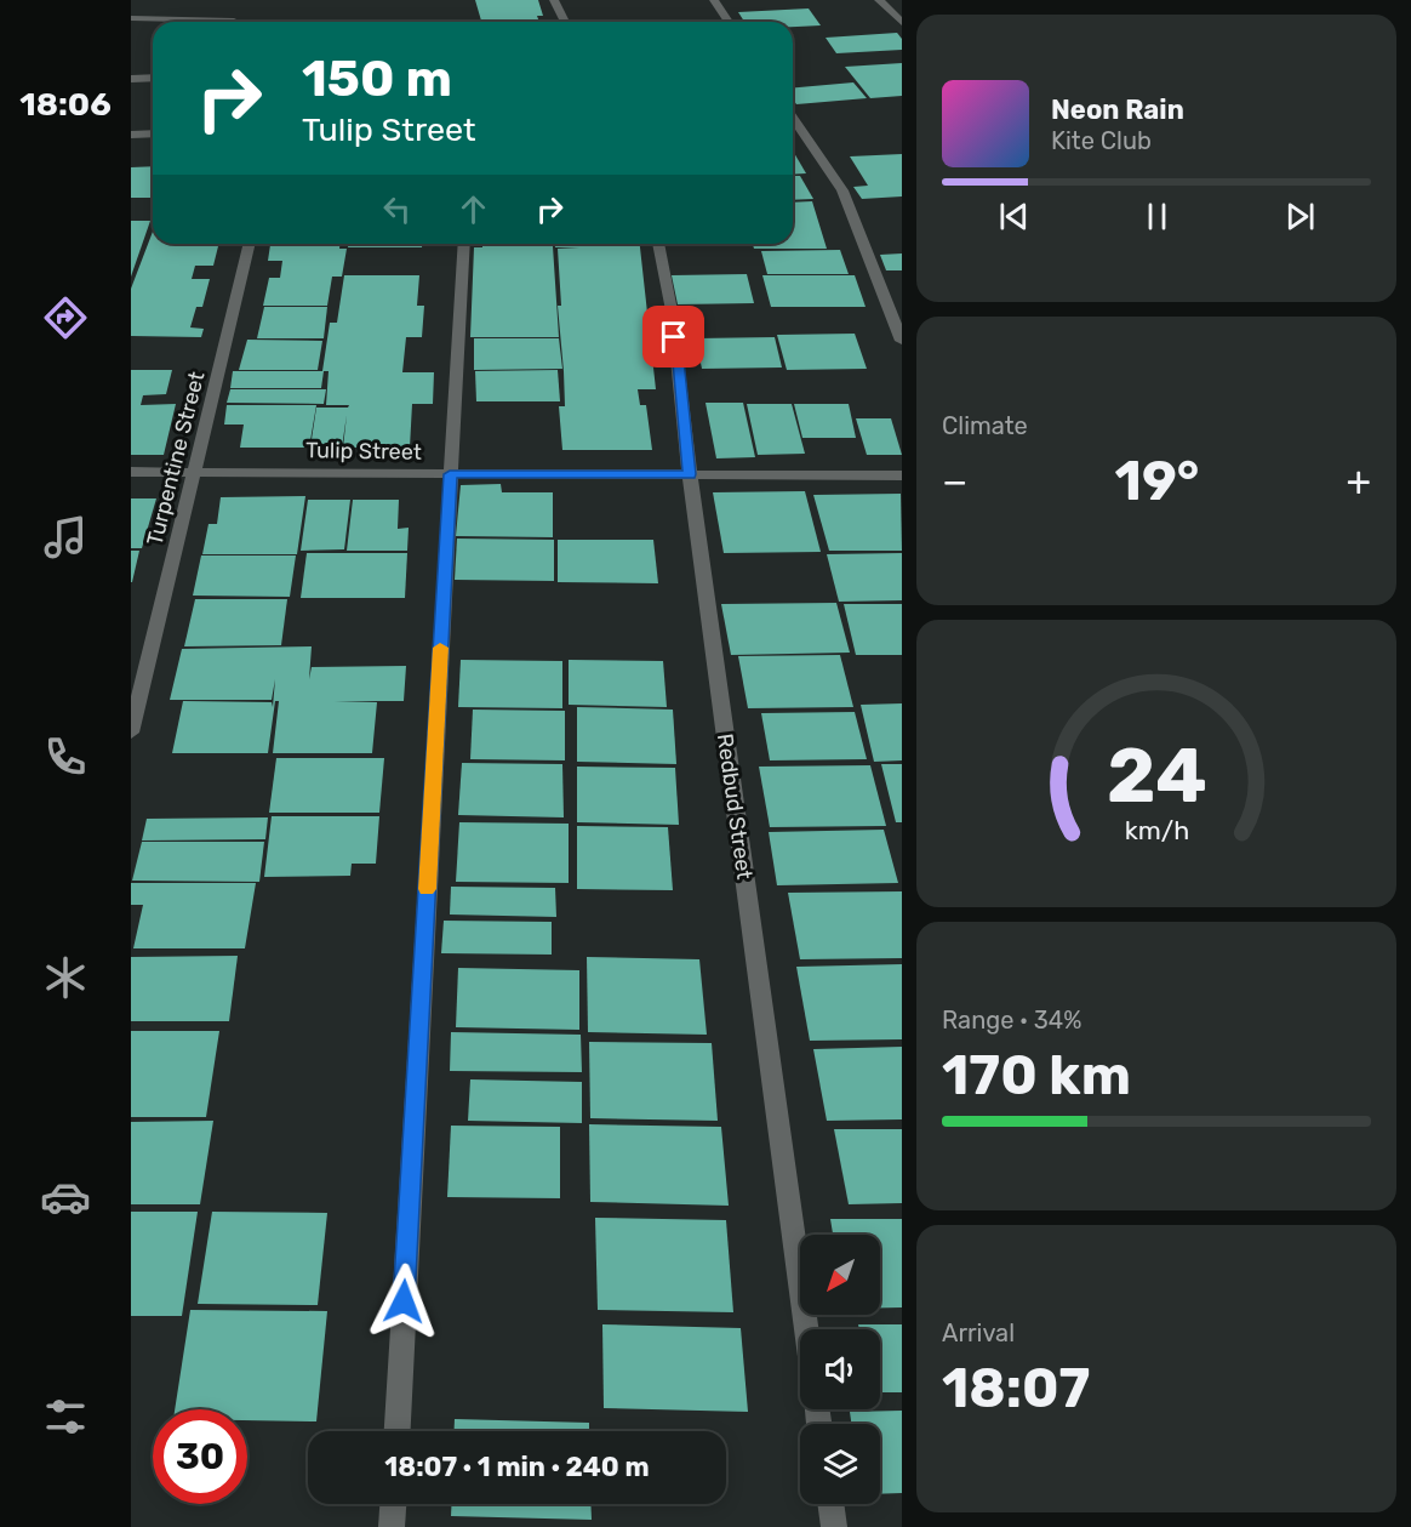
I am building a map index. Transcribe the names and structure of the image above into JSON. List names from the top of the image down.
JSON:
{
  "streets": {
    "street": ["Tulip Street", "Turpentine Street", "Redbud Street"]
  },
  "crossings": [
    ["Tulip Street", "Turpentine Street"],
    ["Tulip Street", "Redbud Street"]
  ],
  "north": "bottom left",
  "page": {
    "tabs": "18:06",
    "turn": ["150 m", "Tulip Street"],
    "song": ["Neon Rain", "Kite Club"],
    "tile": [
      "Climate",
      ["Range · 34%", "170 km"],
      ["Arrival", "18:07"]
    ],
    "heat": ["−", "19°", "+"],
    "limit": "30",
    "trip": "18:07 · 1 min · 240 m",
    "gauge": ["24", "km/h"]
  }
}
